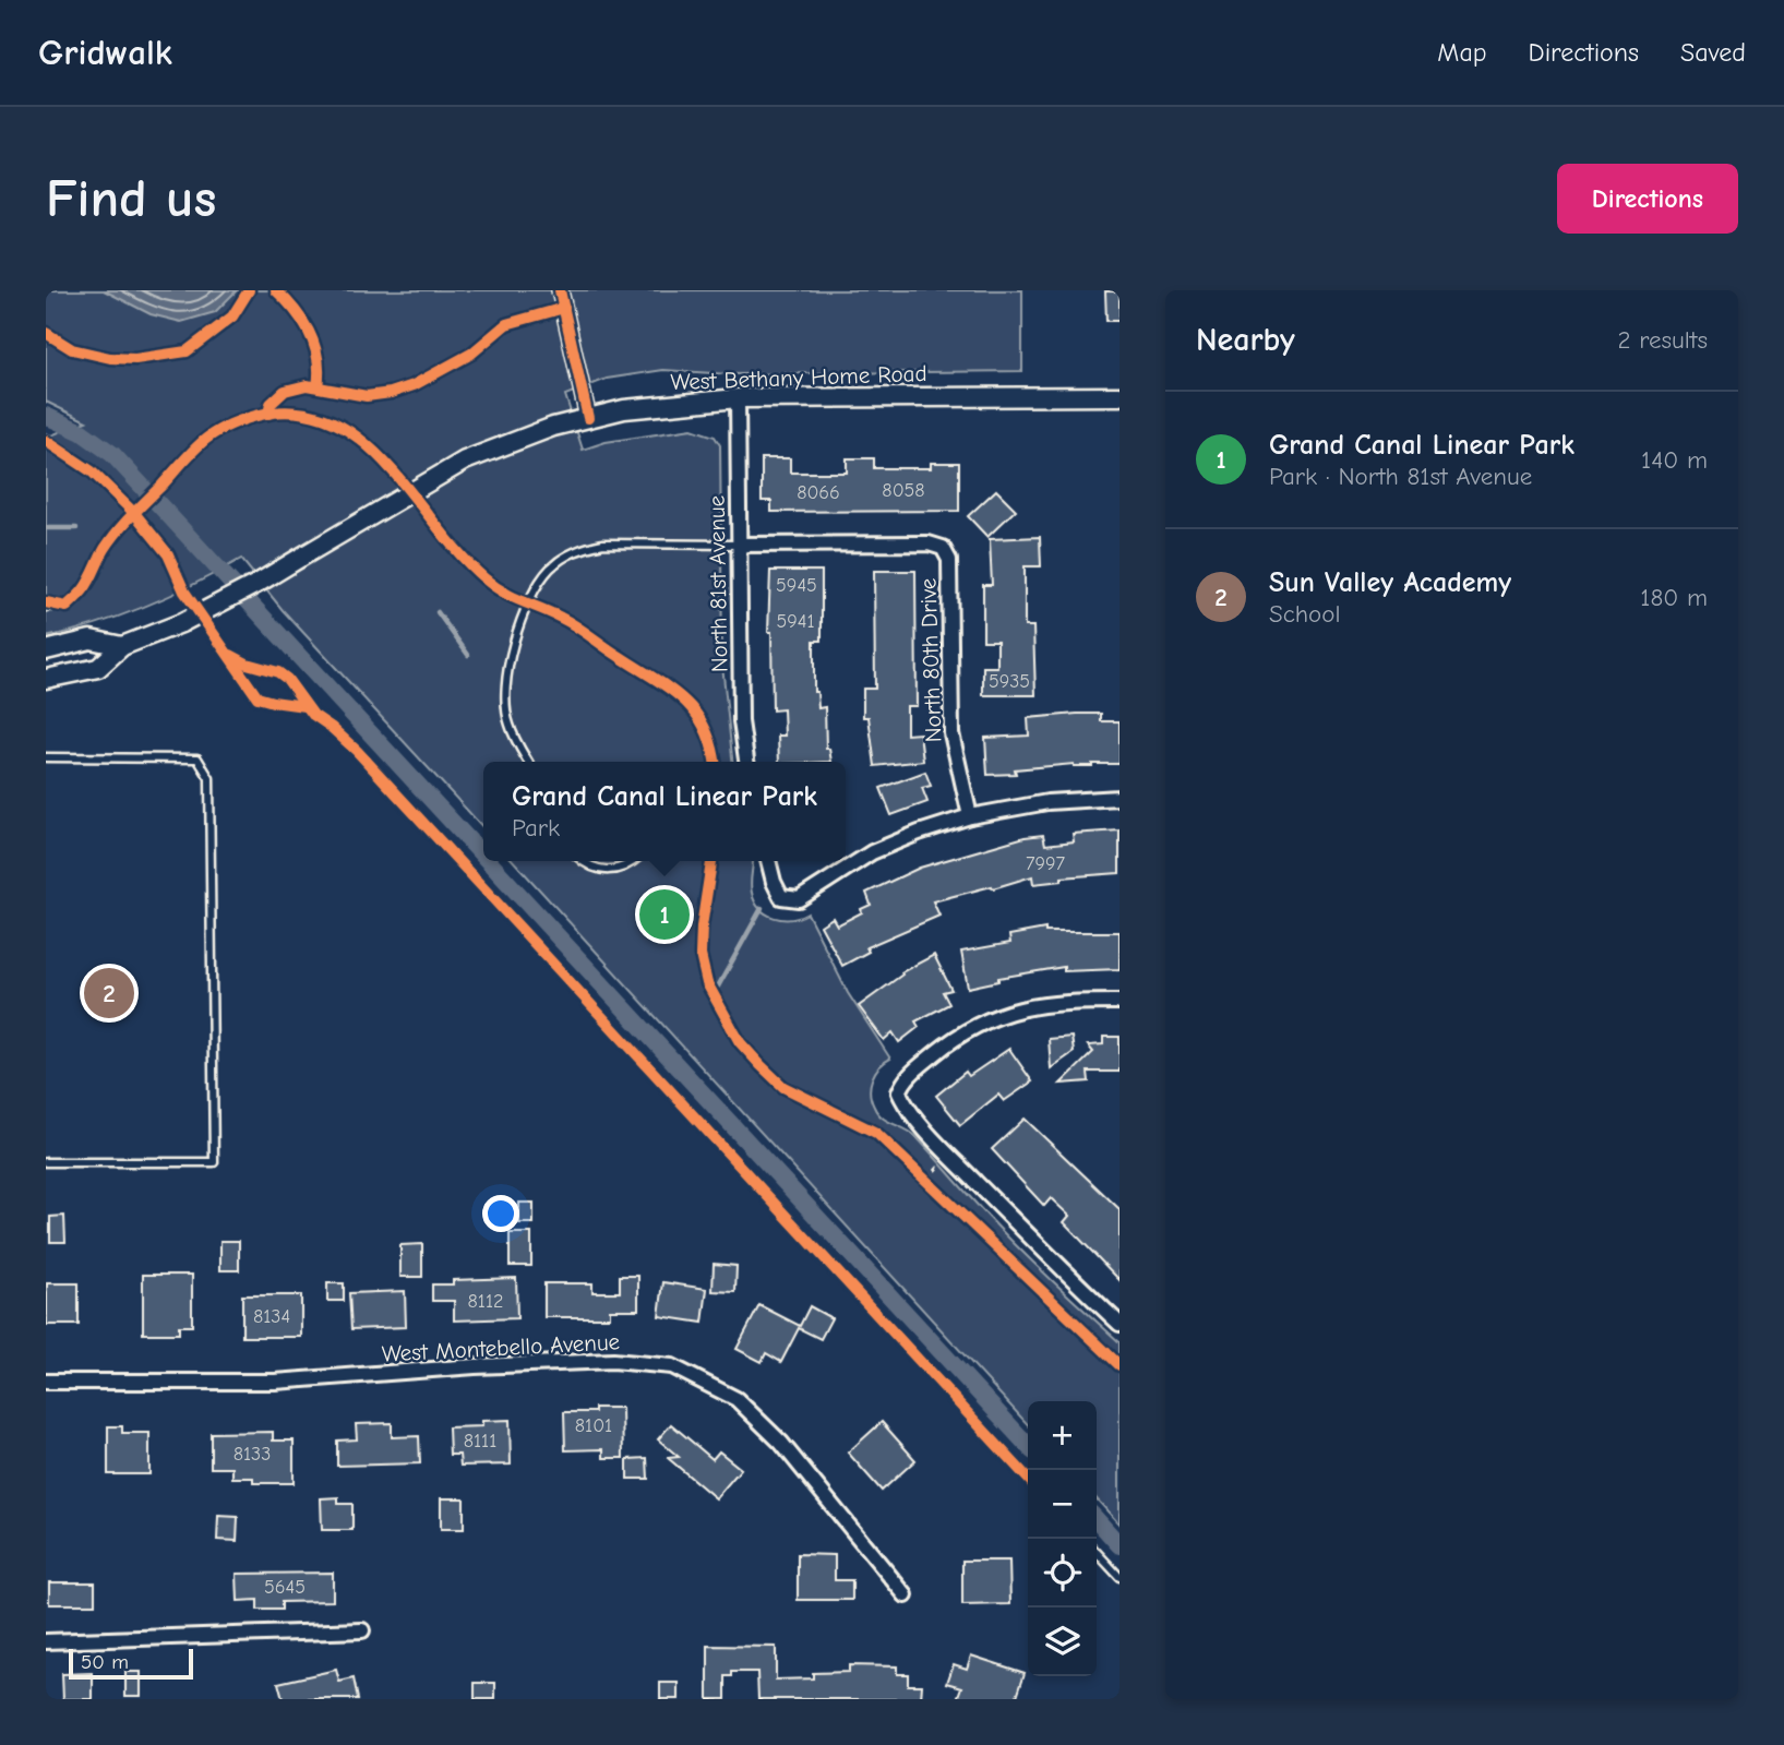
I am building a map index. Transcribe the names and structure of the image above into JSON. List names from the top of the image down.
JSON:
{
  "streets": {
    "main road": ["West Bethany Home Road"],
    "street": ["North 81st Avenue", "North 80th Drive", "West Montebello Avenue"]
  },
  "crossings": [
    ["West Bethany Home Road", "North 81st Avenue"],
    ["North 81st Avenue", "North 80th Drive"]
  ],
  "house_numbers": [
    "8058",
    "8066",
    "5945",
    "5941",
    "5935",
    "7997",
    "8112",
    "8134",
    "8101",
    "8111",
    "8133",
    "5645"
  ],
  "scale_bar": "50 m",
  "page": {
    "header": "Gridwalk",
    "nav": ["Map", "Directions", "Saved"],
    "buttons": "Directions",
    "title": "Find us",
    "heading": ["Nearby", "2 results"],
    "list": [
      {
        "mark": "1",
        "name": "Grand Canal Linear Park",
        "note": "Park · North 81st Avenue",
        "value": "140 m"
      },
      {
        "mark": "2",
        "name": "Sun Valley Academy",
        "note": "School",
        "value": "180 m"
      }
    ],
    "popup": ["Grand Canal Linear Park", "Park"],
    "pins": ["1", "2"],
    "map_buttons": ["+", "−"],
    "scale": "50 m"
  }
}
